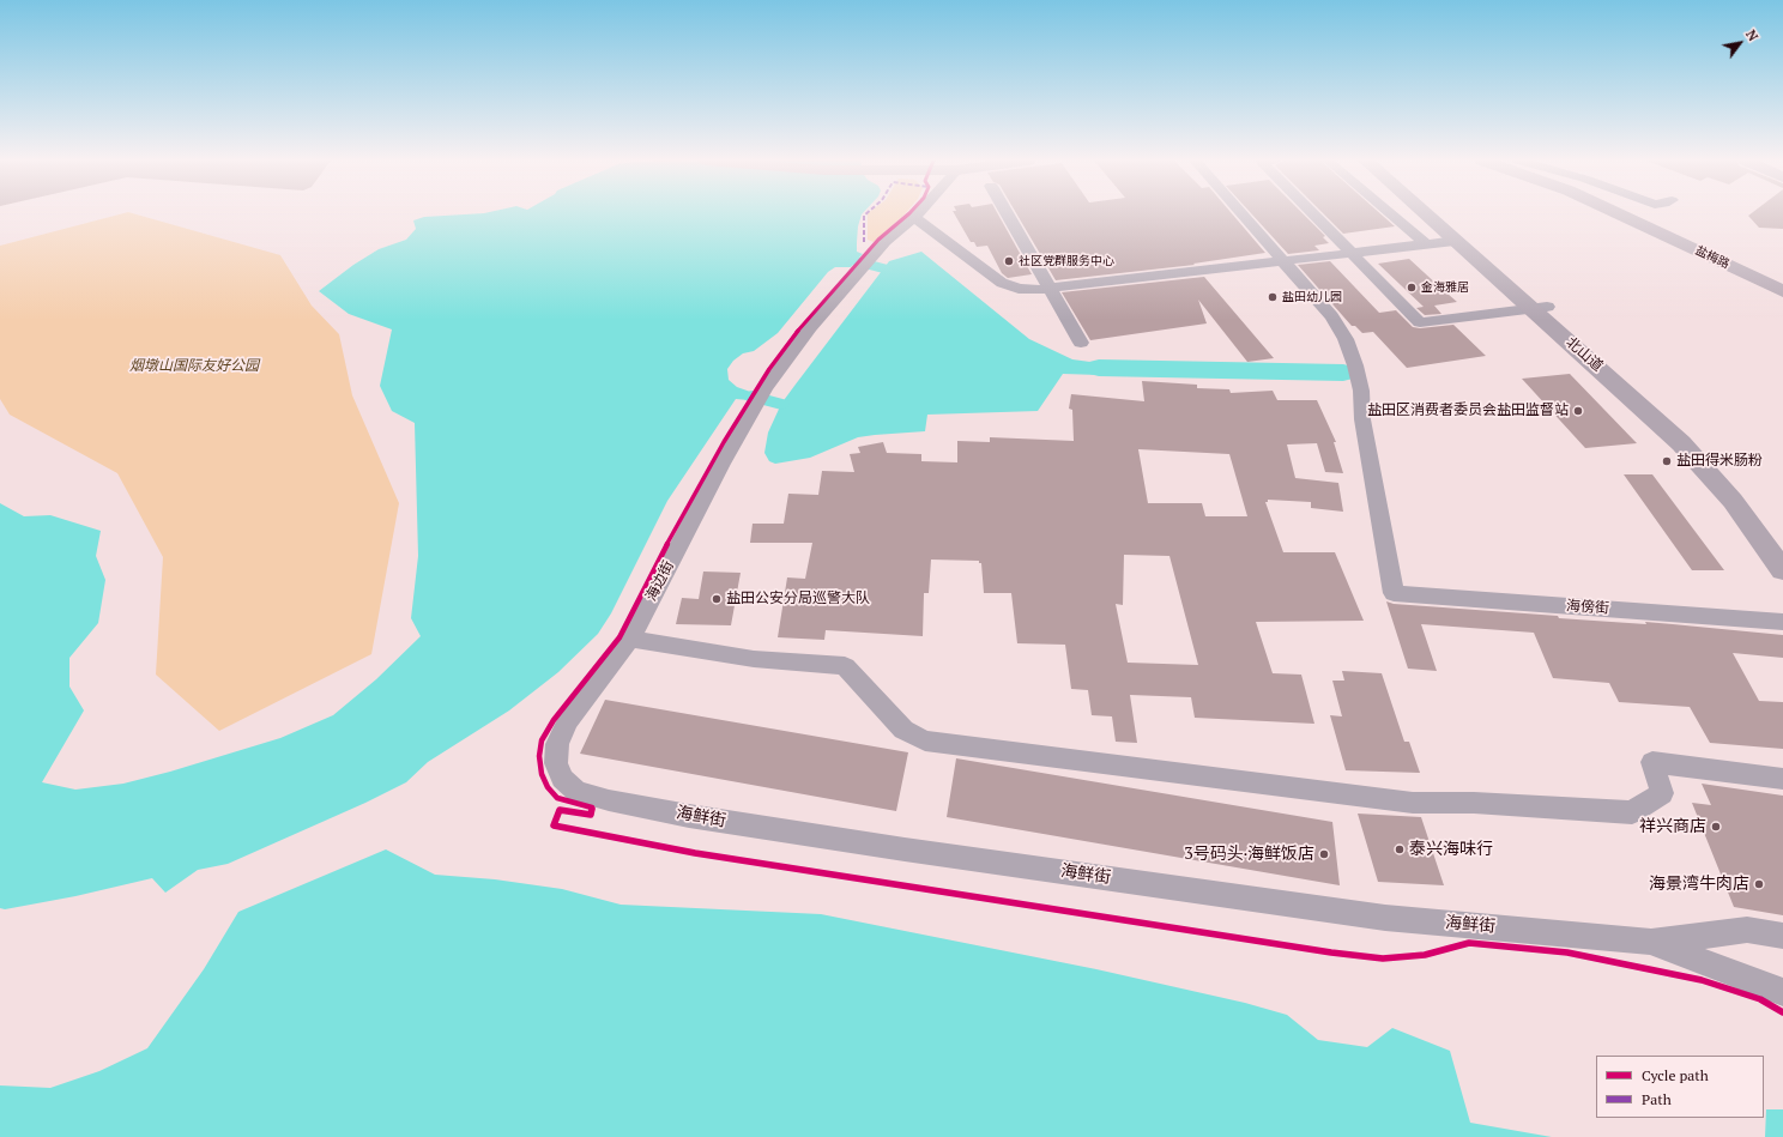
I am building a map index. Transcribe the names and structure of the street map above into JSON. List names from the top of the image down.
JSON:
{
  "streets": {
    "main road": ["盐梅路", "北山道"],
    "street": ["海边街", "海傍街", "海鲜街"]
  },
  "crossings": [
    ["海边街", "海鲜街"]
  ],
  "parks": ["烟墩山国际友好公园"],
  "places": [
    "社区党群服务中心",
    "金海雅居",
    "盐田幼儿园",
    "盐田区消费者委员会盐田监督站",
    "盐田得米肠粉",
    "盐田公安分局巡警大队",
    "祥兴商店",
    "泰兴海味行",
    "3号码头·海鲜饭店",
    "海景湾牛肉店"
  ],
  "legend": ["Cycle path", "Path"],
  "north": "top right"
}
